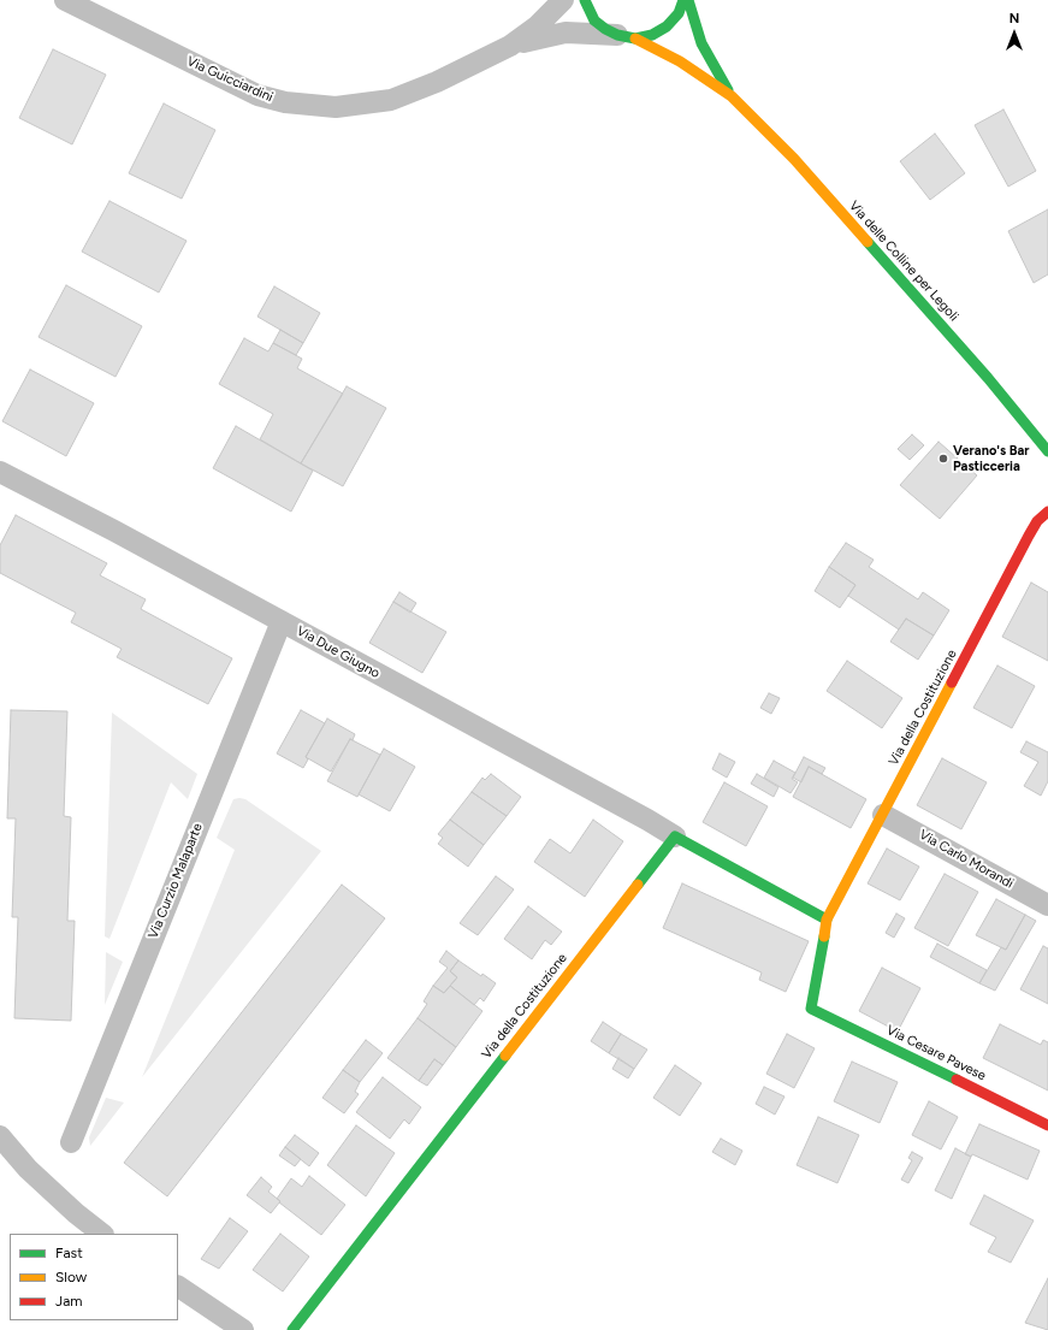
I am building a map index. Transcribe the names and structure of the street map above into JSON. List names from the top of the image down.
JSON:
{
  "streets": {
    "street": [
      "Via Guicciardini",
      "Via delle Colline per Legoli",
      "Via Due Giugno",
      "Via della Costituzione",
      "Via Carlo Morandi",
      "Via Curzio Malaparte",
      "Via Cesare Pavese"
    ]
  },
  "crossings": [
    ["Via Guicciardini", "Via delle Colline per Legoli"],
    ["Via Due Giugno", "Via della Costituzione"],
    ["Via Due Giugno", "Via Curzio Malaparte"],
    ["Via della Costituzione", "Via Carlo Morandi"],
    ["Via della Costituzione", "Via Cesare Pavese"]
  ],
  "places": ["Verano's Bar Pasticceria"],
  "legend": ["Fast", "Slow", "Jam"],
  "north": "top"
}
